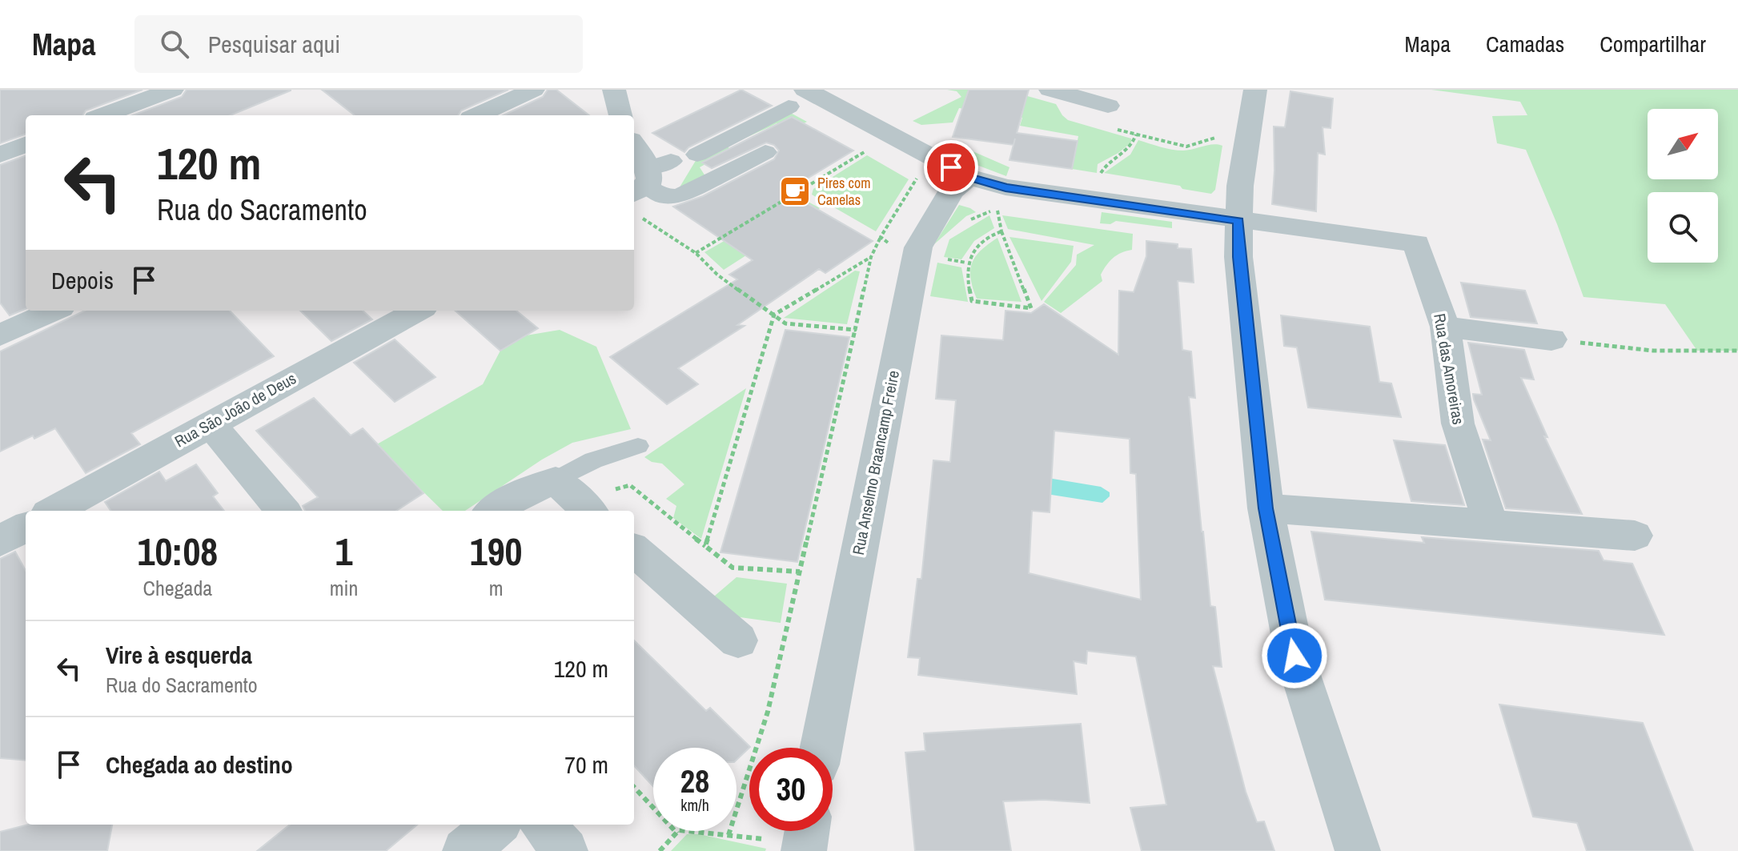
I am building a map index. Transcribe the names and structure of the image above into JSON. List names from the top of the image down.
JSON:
{
  "streets": {
    "street": ["Rua das Amoreiras", "Rua São João de Deus", "Rua Anselmo Braancamp Freire"]
  },
  "places": {
    "cafe": ["Pires com Canelas"]
  },
  "north": "top right",
  "page": {
    "header": "Mapa",
    "search": "Pesquisar aqui",
    "nav": ["Mapa", "Camadas", "Compartilhar"],
    "turn": ["120 m", "Rua do Sacramento"],
    "then": "Depois",
    "eta": [
      "10:08",
      "Chegada",
      "1",
      "min",
      "190",
      "m"
    ],
    "list": [
      {
        "name": "Vire à esquerda",
        "note": "Rua do Sacramento",
        "value": "120 m"
      },
      {
        "name": "Chegada ao destino",
        "value": "70 m"
      }
    ],
    "speed": "28 km/h",
    "limit": "30"
  }
}
